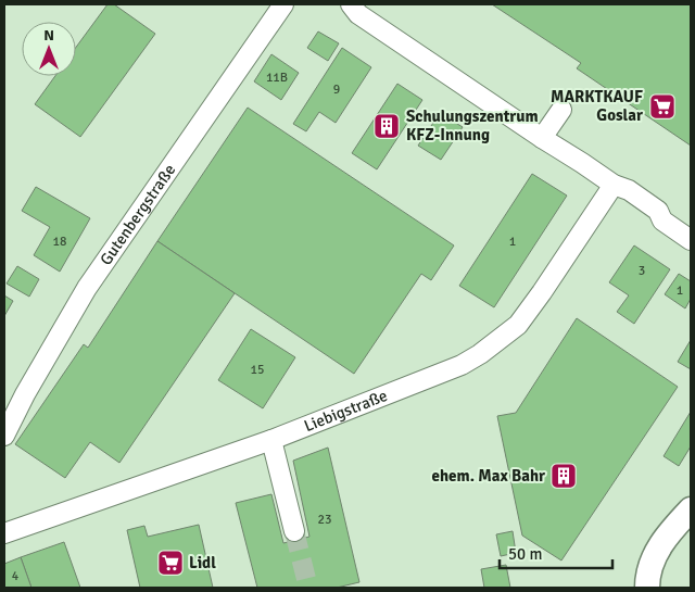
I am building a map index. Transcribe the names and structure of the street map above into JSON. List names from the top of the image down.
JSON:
{
  "streets": {
    "street": ["Gutenbergstraße", "Liebigstraße"]
  },
  "places": {
    "supermarket": ["MARKTKAUF Goslar", "Lidl"],
    "building": ["Schulungszentrum KFZ-Innung", "ehem. Max Bahr"]
  },
  "house_numbers": [
    "11B",
    "9",
    "18",
    "1",
    "3",
    "1",
    "15",
    "23",
    "4"
  ],
  "scale_bar": "50 m",
  "north": "top"
}
